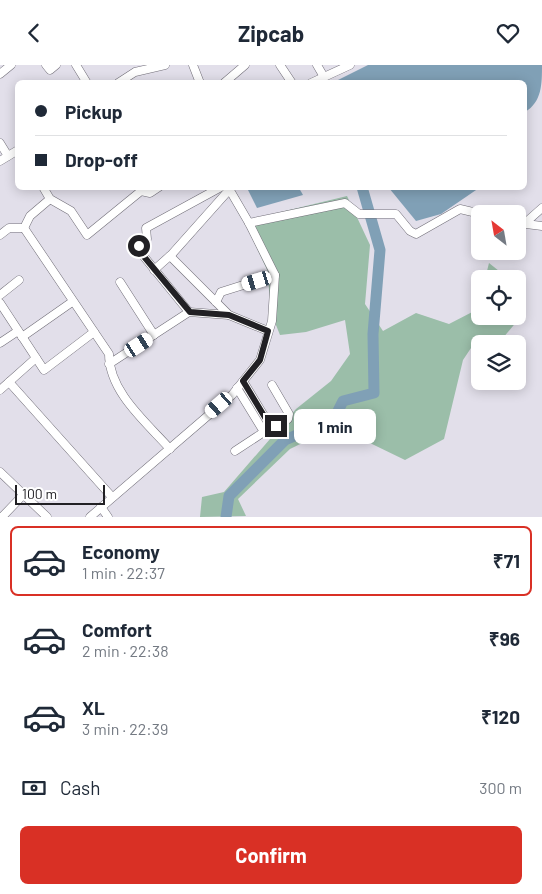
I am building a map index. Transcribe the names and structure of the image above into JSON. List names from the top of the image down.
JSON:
{
  "scale_bar": "100 m",
  "north": "top left",
  "page": {
    "header": "Zipcab",
    "banner": ["Pickup", "Drop-off"],
    "bubble": "1 min",
    "scale": "100 m",
    "list": [
      {
        "name": "Economy",
        "note": "1 min · 22:37",
        "value": "₹71"
      },
      {
        "name": "Comfort",
        "note": "2 min · 22:38",
        "value": "₹96"
      },
      {
        "name": "XL",
        "note": "3 min · 22:39",
        "value": "₹120"
      }
    ],
    "pay": ["Cash", "300 m"],
    "buttons": "Confirm"
  }
}
